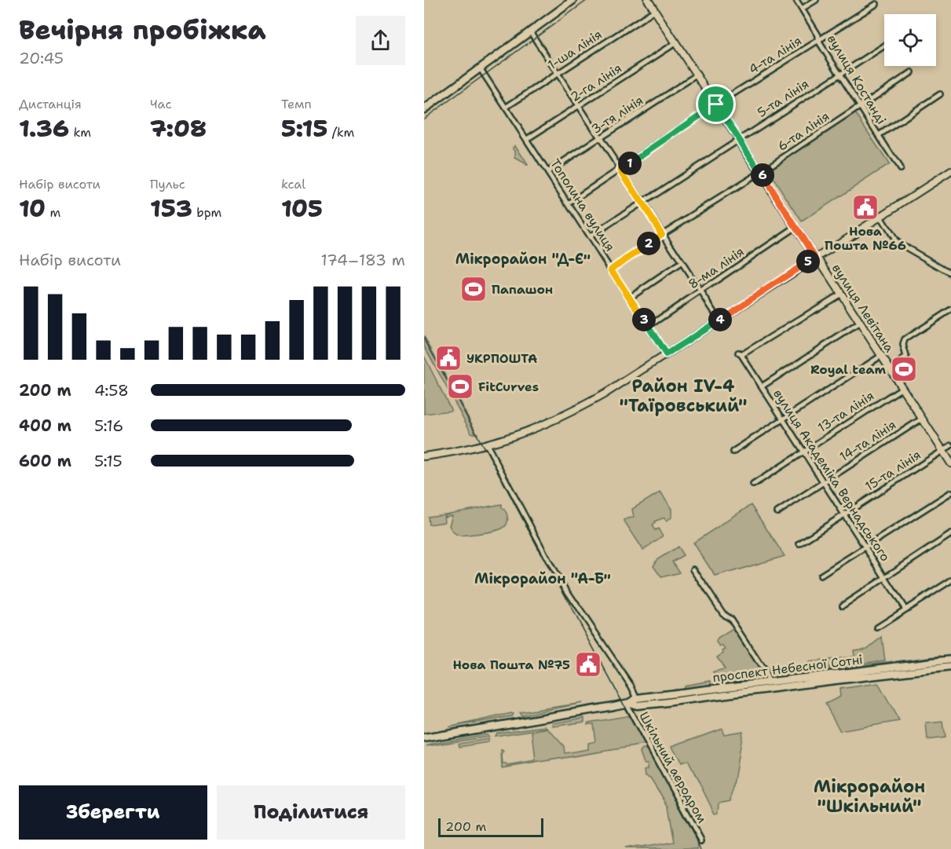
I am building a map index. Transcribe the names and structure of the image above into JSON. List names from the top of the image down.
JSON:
{
  "streets": {
    "main road": ["вулиця Левітана", "проспект Небесної Сотні"],
    "street": [
      "1-ша лінія",
      "4-та лінія",
      "вулиця Костанді",
      "2-га лінія",
      "5-та лінія",
      "3-тя лінія",
      "6-та лінія",
      "Тополина вулиця",
      "8-ма лінія",
      "13-та лінія",
      "14-та лінія",
      "15-та лінія",
      "вулиця Академіка Вернадського",
      "Шкільний аеродром"
    ]
  },
  "crossings": [
    ["1-ша лінія", "Тополина вулиця"],
    ["1-ша лінія", "вулиця Левітана"],
    ["4-та лінія", "вулиця Костанді"],
    ["4-та лінія", "Тополина вулиця"],
    ["4-та лінія", "вулиця Левітана"],
    ["вулиця Костанді", "5-та лінія"],
    ["вулиця Костанді", "6-та лінія"],
    ["2-га лінія", "Тополина вулиця"],
    ["2-га лінія", "вулиця Левітана"],
    ["5-та лінія", "Тополина вулиця"],
    ["5-та лінія", "вулиця Левітана"],
    ["3-тя лінія", "Тополина вулиця"],
    ["3-тя лінія", "вулиця Левітана"],
    ["6-та лінія", "Тополина вулиця"],
    ["6-та лінія", "вулиця Левітана"],
    ["Тополина вулиця", "8-ма лінія"],
    ["8-ма лінія", "вулиця Левітана"],
    ["вулиця Левітана", "13-та лінія"],
    ["вулиця Левітана", "14-та лінія"],
    ["вулиця Левітана", "15-та лінія"],
    ["вулиця Левітана", "вулиця Академіка Вернадського"],
    ["13-та лінія", "вулиця Академіка Вернадського"],
    ["14-та лінія", "вулиця Академіка Вернадського"],
    ["15-та лінія", "вулиця Академіка Вернадського"],
    ["проспект Небесної Сотні", "Шкільний аеродром"]
  ],
  "districts": [
    "Мікрорайон \"Д-Є\"",
    "Район IV-4 \"Таїровський\"",
    "Мікрорайон \"А-Б\"",
    "Мікрорайон \"Шкільний\""
  ],
  "places": {
    "public building": ["Нова Пошта №66", "УКРПОШТА", "Нова Пошта №75"],
    "sports": ["Папашон", "Royal team", "FitCurves"]
  },
  "scale_bar": "200 m",
  "page": {
    "heading": ["Вечірня пробіжка", "20:45"],
    "stats": [
      ["Дистанція", "1.36 km"],
      ["Час", "7:08"],
      ["Темп", "5:15 /km"],
      ["Набір висоти", "10 m"],
      ["Пульс", "153 bpm"],
      ["kcal", "105"]
    ],
    "pins": [
      "1",
      "6",
      "2",
      "5",
      "3",
      "4"
    ],
    "chart": ["Набір висоти", "174–183 m"],
    "list": [
      {
        "name": "200 m",
        "note": "4:58"
      },
      {
        "name": "400 m",
        "note": "5:16"
      },
      {
        "name": "600 m",
        "note": "5:15"
      }
    ],
    "buttons": ["Зберегти", "Поділитися"],
    "scale": "200 m"
  }
}
